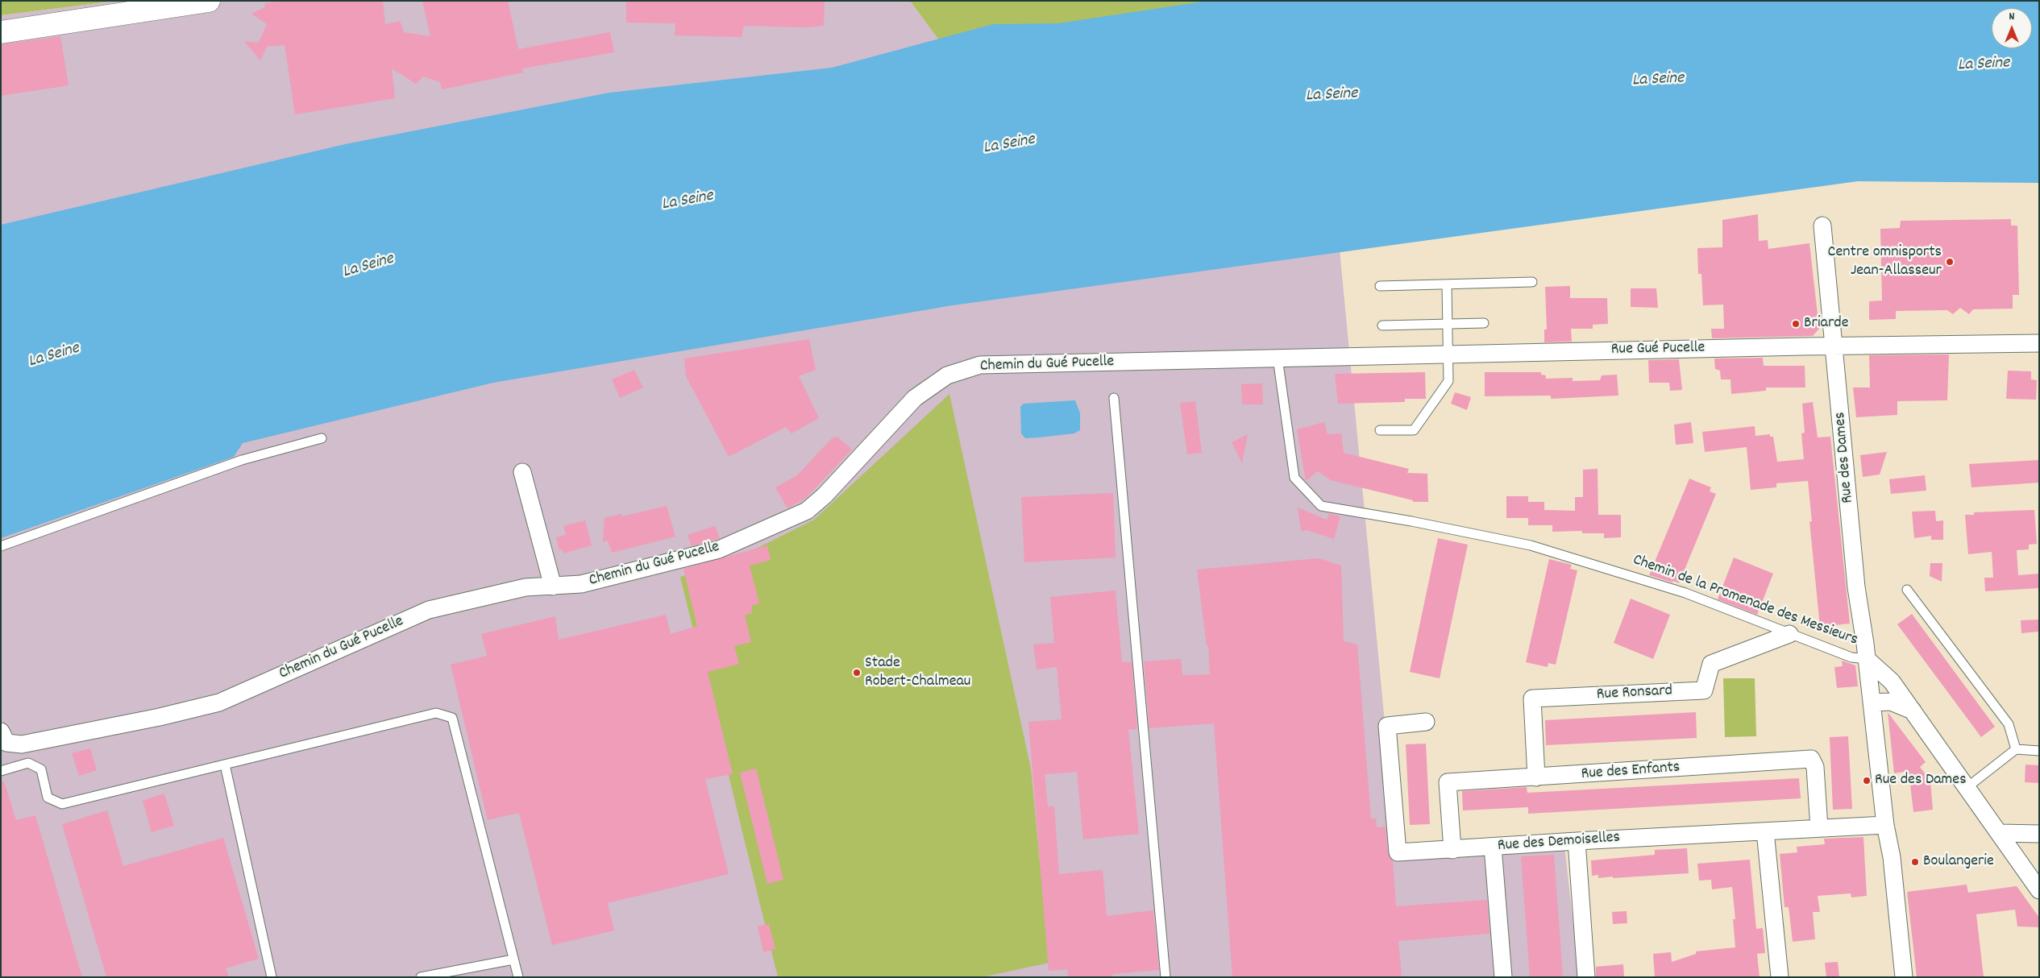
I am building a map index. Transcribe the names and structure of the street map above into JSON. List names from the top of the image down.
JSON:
{
  "streets": {
    "street": [
      "Rue Gué Pucelle",
      "Chemin du Gué Pucelle",
      "Rue des Dames",
      "Rue Ronsard",
      "Rue des Enfants",
      "Rue des Demoiselles"
    ],
    "lane": ["Chemin de la Promenade des Messieurs"]
  },
  "crossings": [
    ["Rue Gué Pucelle", "Chemin du Gué Pucelle"],
    ["Rue Gué Pucelle", "Rue des Dames"],
    ["Rue Gué Pucelle", "Chemin de la Promenade des Messieurs"],
    ["Chemin du Gué Pucelle", "Chemin de la Promenade des Messieurs"],
    ["Rue des Dames", "Chemin de la Promenade des Messieurs"],
    ["Rue des Dames", "Rue des Demoiselles"],
    ["Chemin de la Promenade des Messieurs", "Rue Ronsard"],
    ["Rue Ronsard", "Rue des Enfants"],
    ["Rue des Enfants", "Rue des Demoiselles"]
  ],
  "water": ["La Seine"],
  "places": [
    "Centre omnisports Jean-Allasseur",
    "Briarde",
    "Stade Robert-Chalmeau",
    "Rue des Dames",
    "Boulangerie"
  ],
  "north": "top"
}
